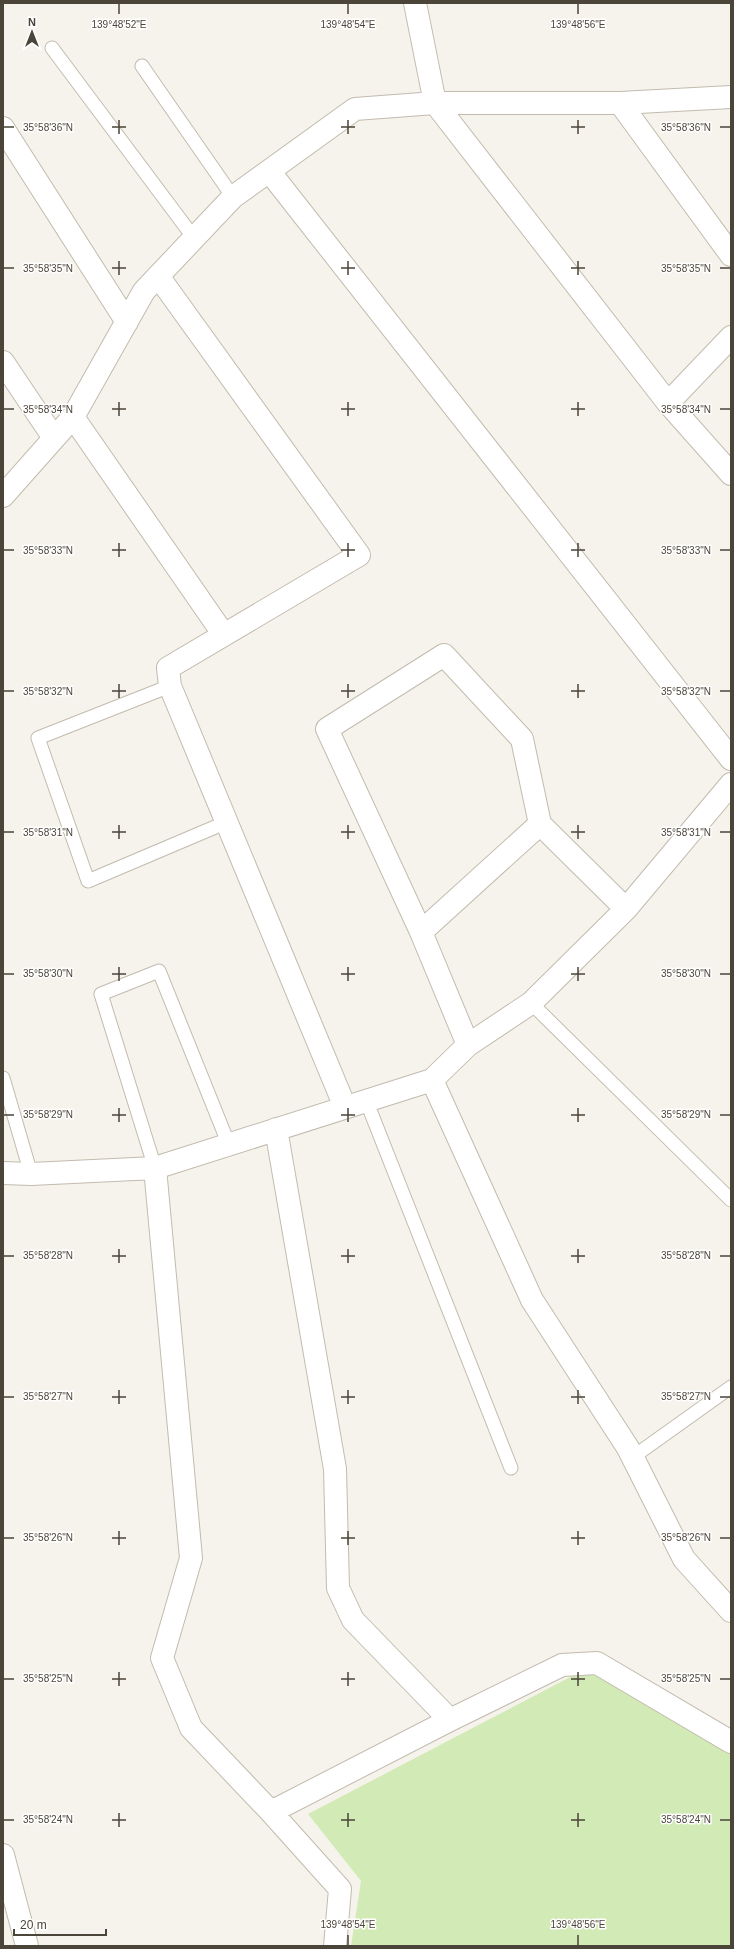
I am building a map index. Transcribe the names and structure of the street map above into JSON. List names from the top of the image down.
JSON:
{
  "scale_bar": "20 m",
  "north": "top",
  "coordinates": [
    "139°48'52\"E",
    "139°48'54\"E",
    "139°48'56\"E",
    "35°58'36\"N",
    "35°58'35\"N",
    "35°58'34\"N",
    "35°58'33\"N",
    "35°58'32\"N",
    "35°58'31\"N",
    "35°58'30\"N",
    "35°58'29\"N",
    "35°58'28\"N",
    "35°58'27\"N",
    "35°58'26\"N",
    "35°58'25\"N",
    "35°58'24\"N"
  ]
}
